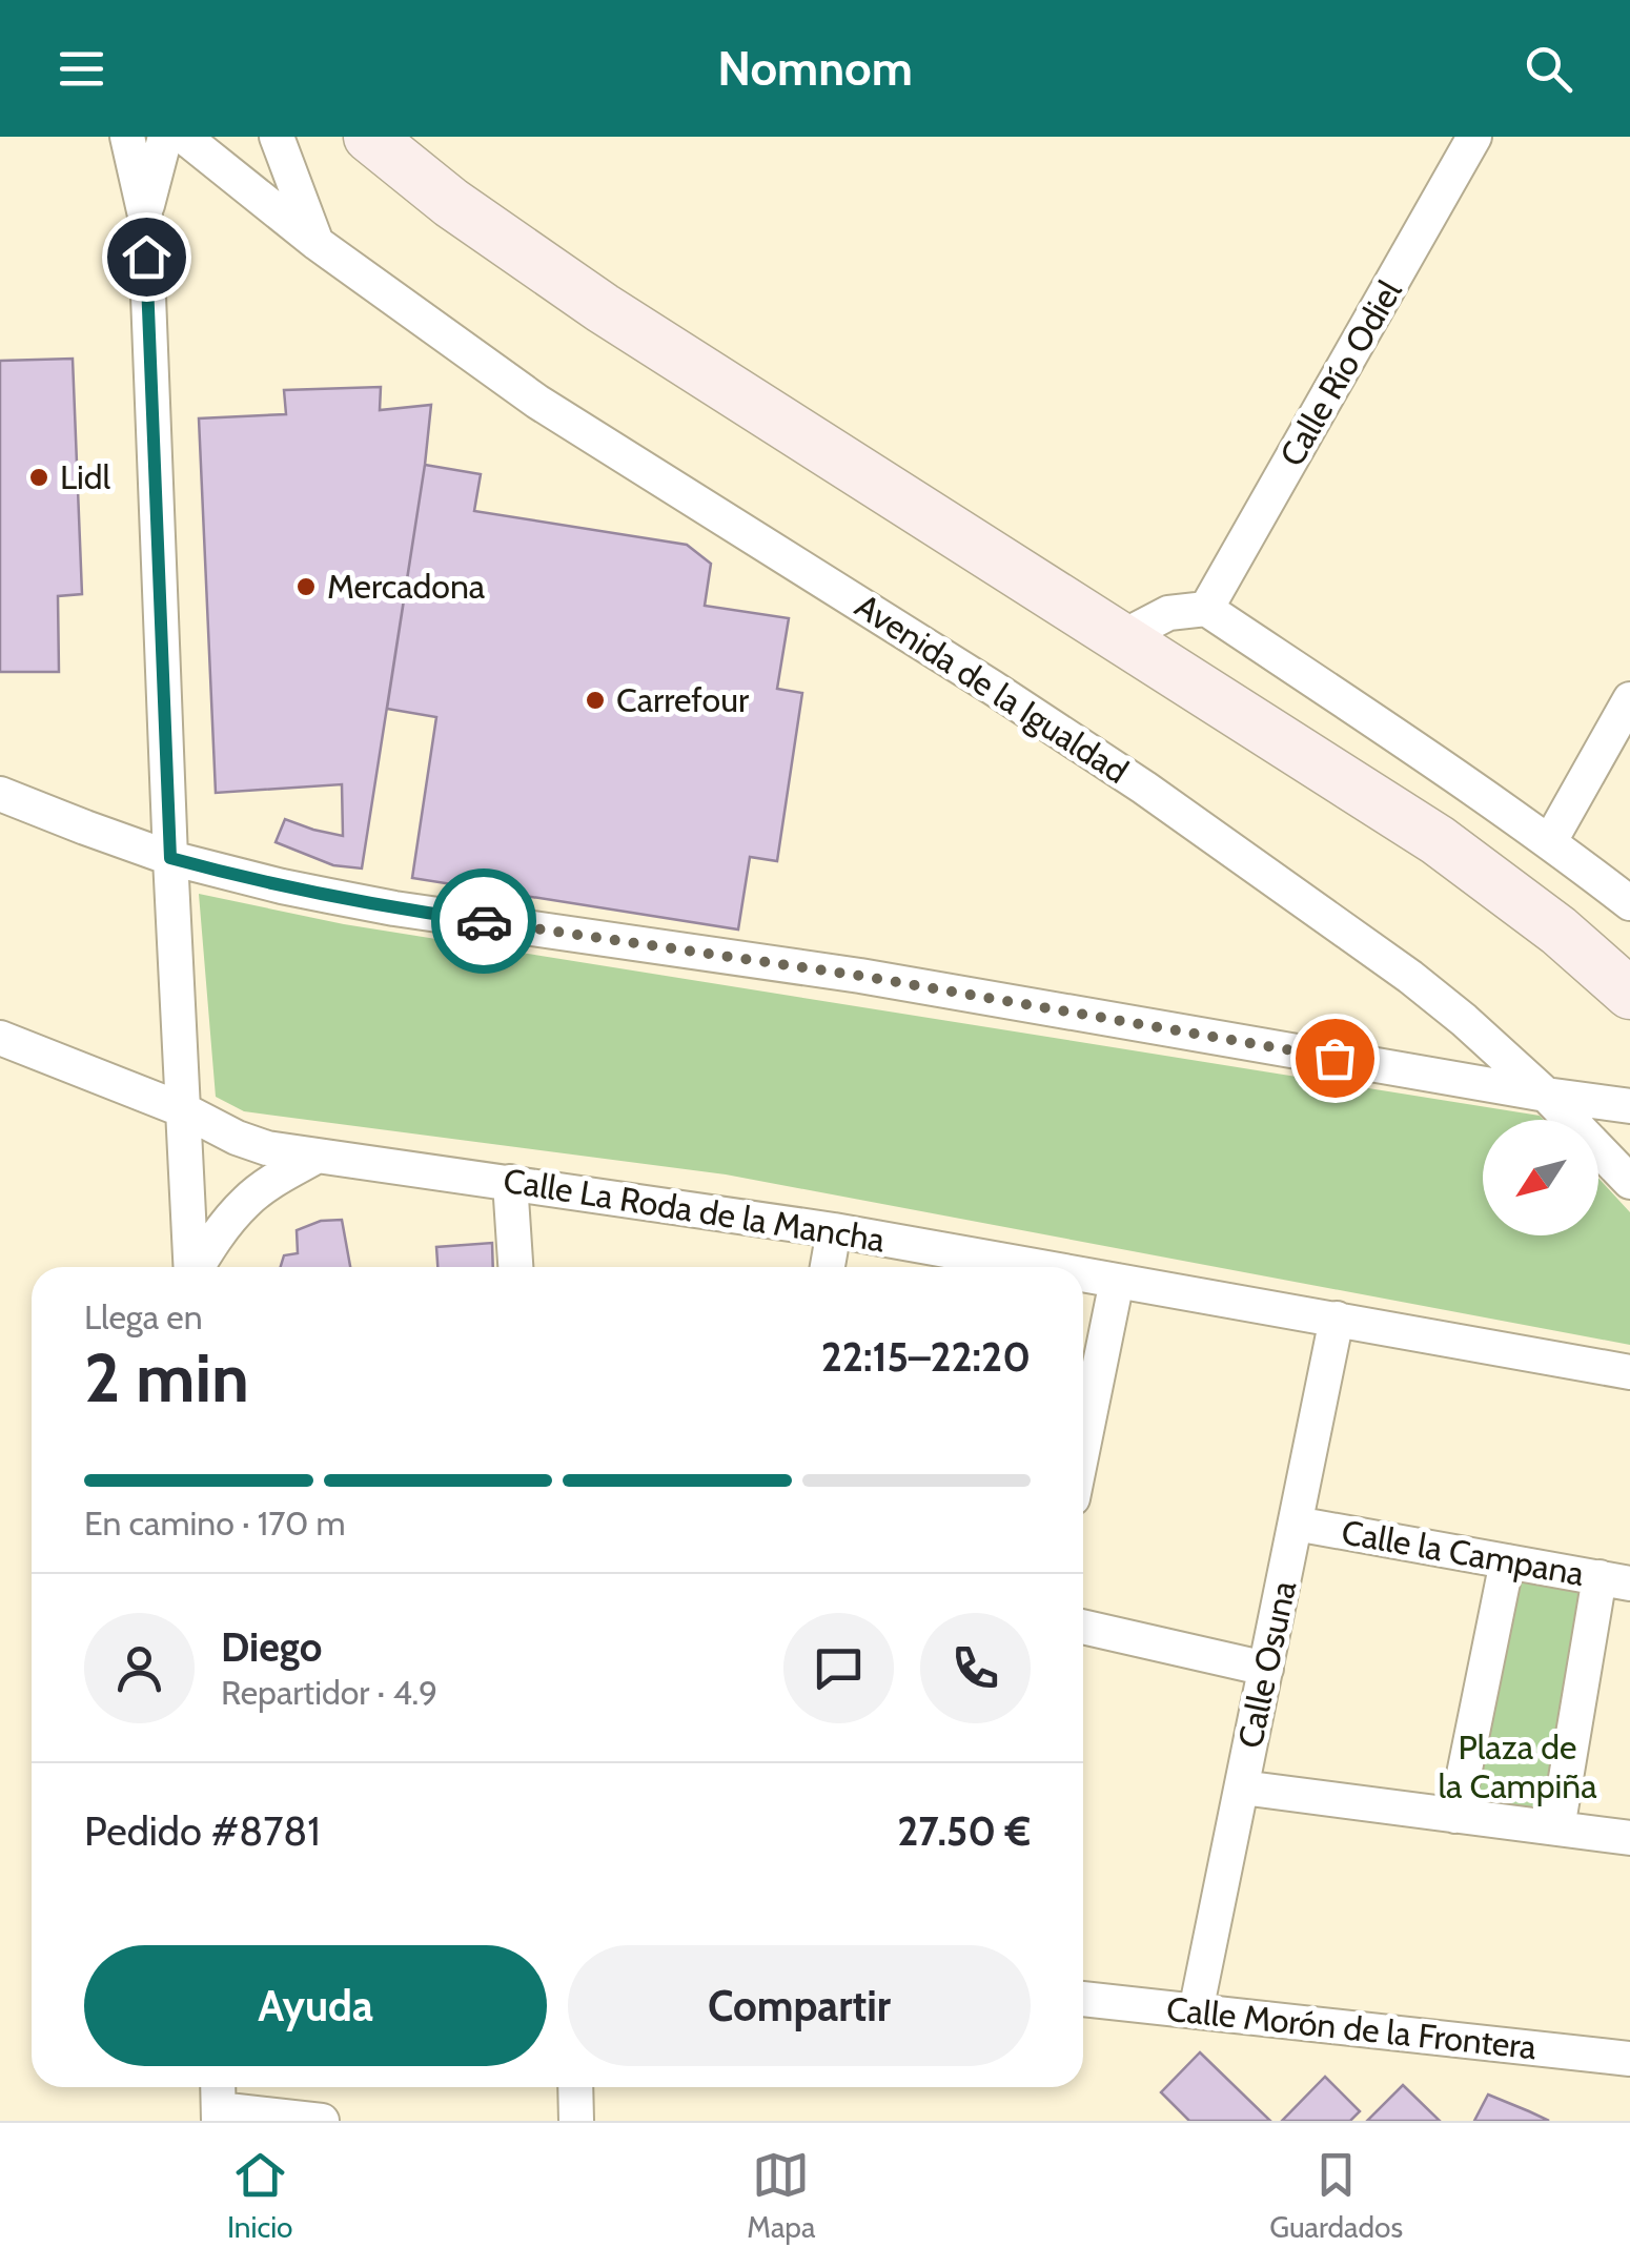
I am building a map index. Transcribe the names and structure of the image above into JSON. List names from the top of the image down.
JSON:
{
  "streets": {
    "street": [
      "Calle Río Odiel",
      "Avenida de la Igualdad",
      "Calle La Roda de la Mancha",
      "Calle la Campana",
      "Calle Osuna",
      "Calle Morón de la Frontera"
    ]
  },
  "crossings": [
    ["Calle La Roda de la Mancha", "Calle Osuna"],
    ["Calle la Campana", "Calle Osuna"],
    ["Calle Osuna", "Calle Morón de la Frontera"]
  ],
  "parks": ["Plaza de la Campiña"],
  "places": ["Lidl", "Mercadona", "Carrefour"],
  "north": "bottom left",
  "page": {
    "header": "Nomnom",
    "heading": ["2 min", "Llega en", "22:15–22:20"],
    "panel": [
      "Diego",
      "Repartidor · 4.9",
      "Pedido #8781",
      "27.50 €"
    ],
    "bar": "En camino · 170 m",
    "buttons": ["Ayuda", "Compartir"],
    "tabs": ["Inicio", "Mapa", "Guardados"]
  }
}
